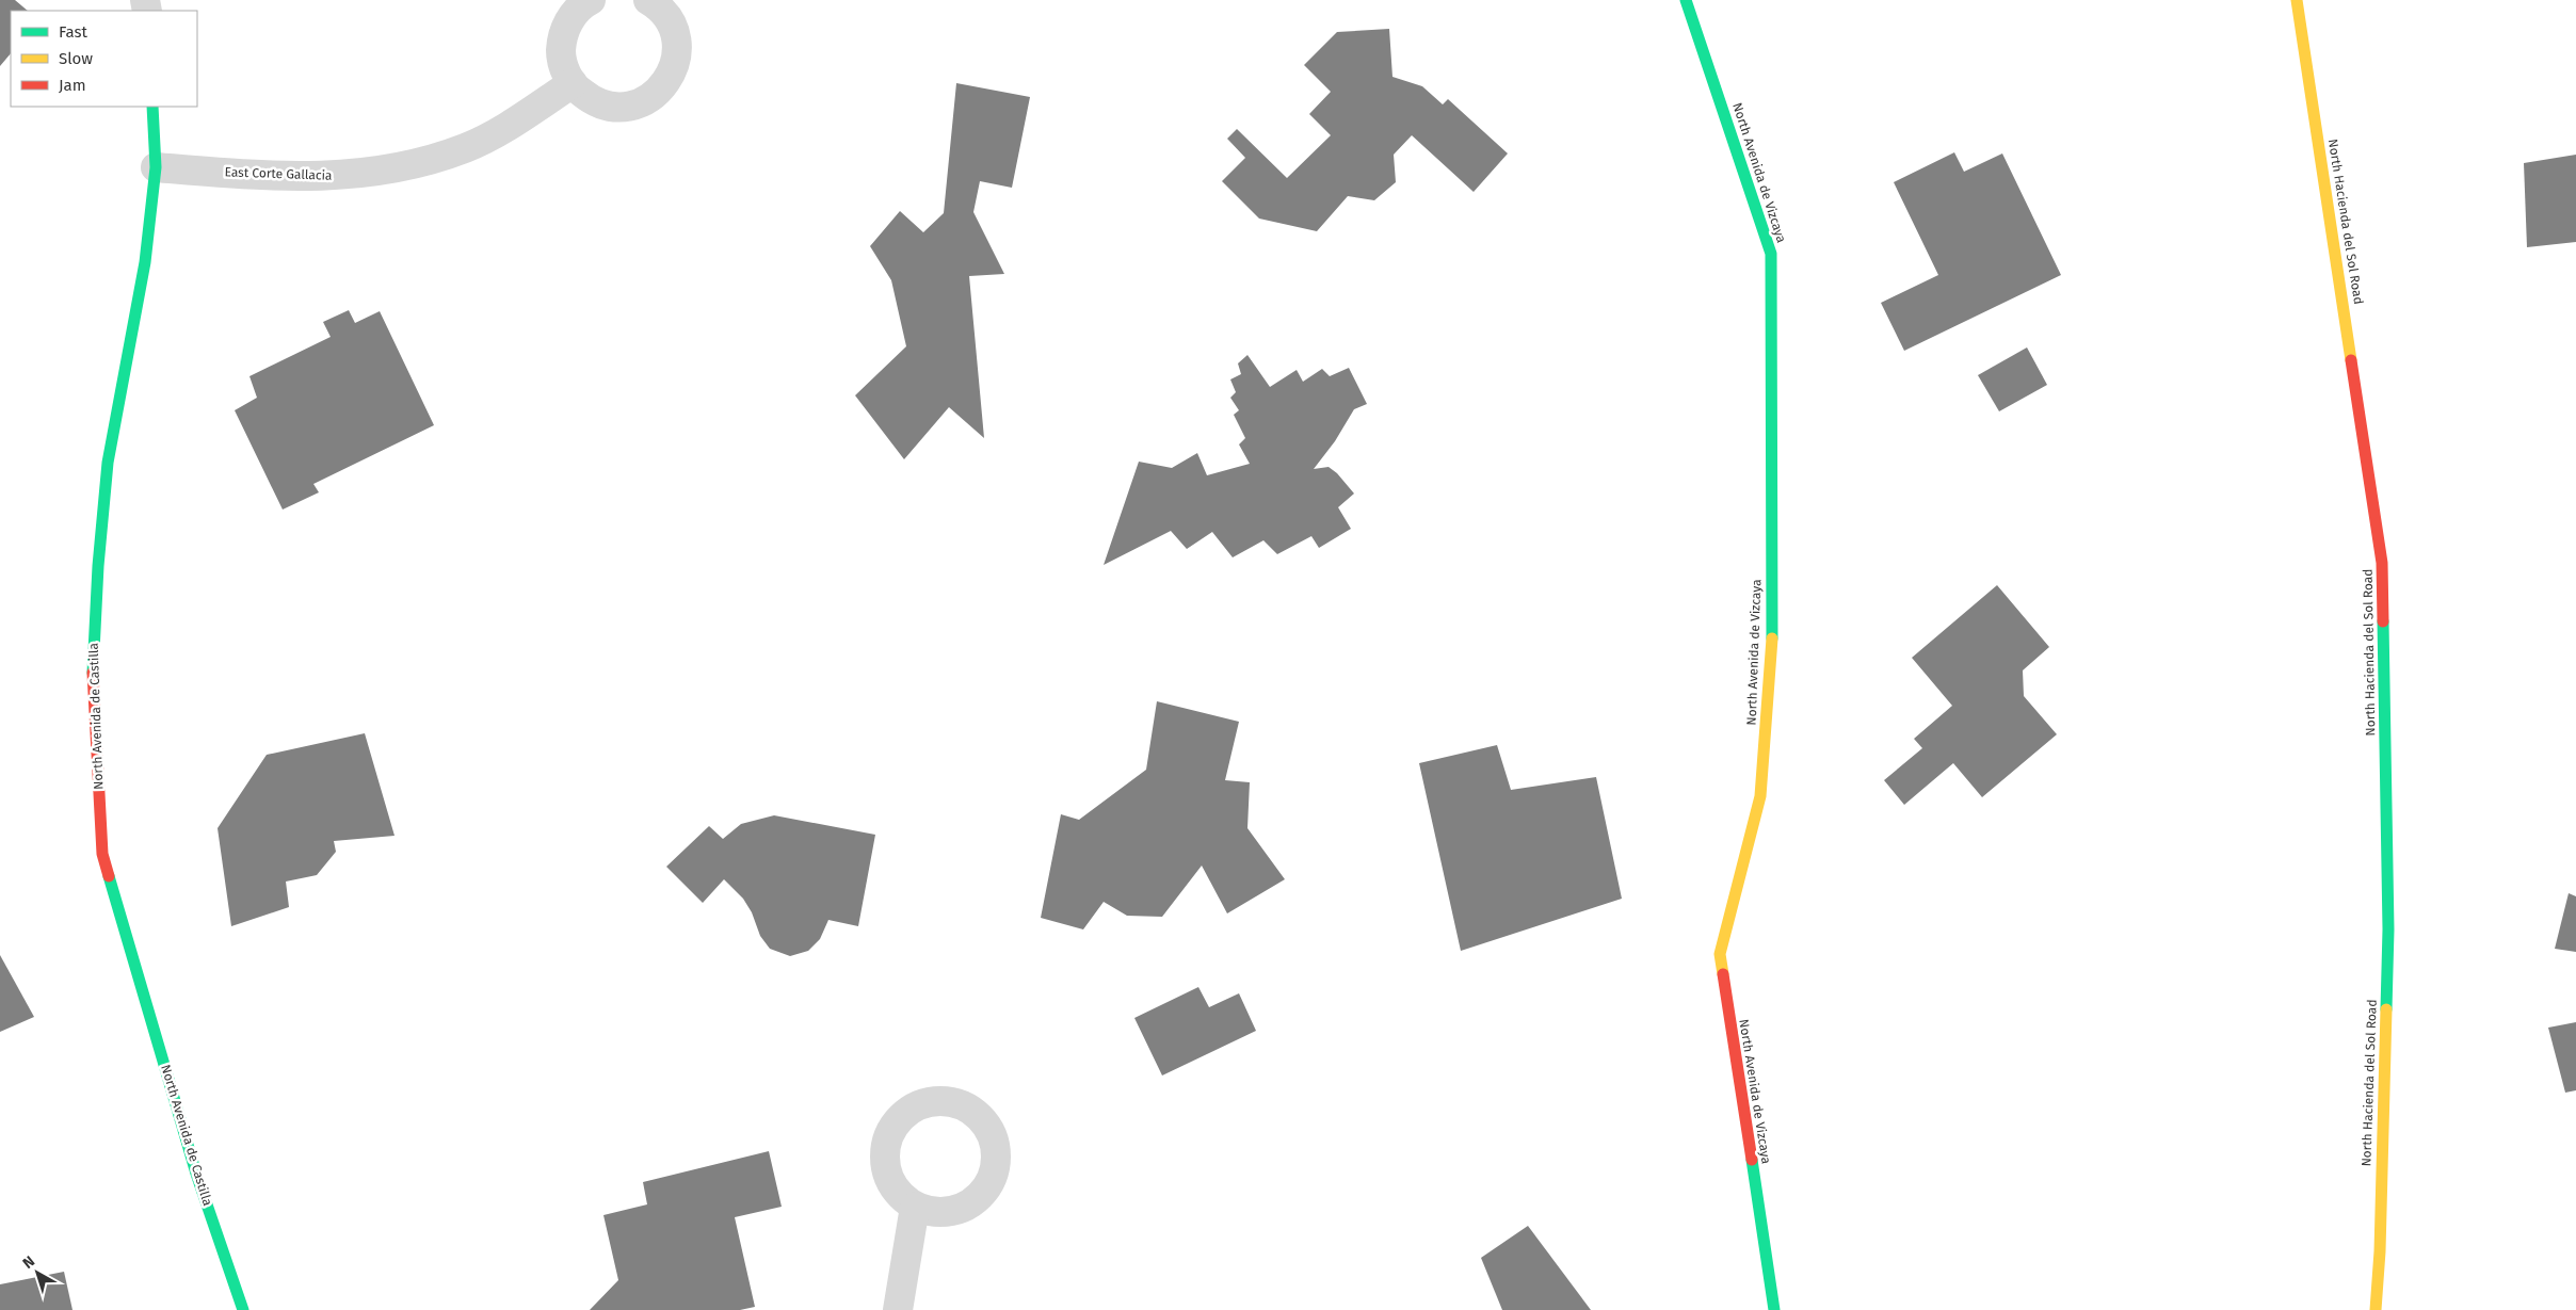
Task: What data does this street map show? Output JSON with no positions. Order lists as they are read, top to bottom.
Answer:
{
  "streets": {
    "street": [
      "North Avenida de Vizcaya",
      "East Corte Gallacia",
      "North Hacienda del Sol Road",
      "North Avenida de Castilla"
    ]
  },
  "crossings": [
    ["East Corte Gallacia", "North Avenida de Castilla"]
  ],
  "legend": ["Fast", "Slow", "Jam"],
  "north": "top left"
}
